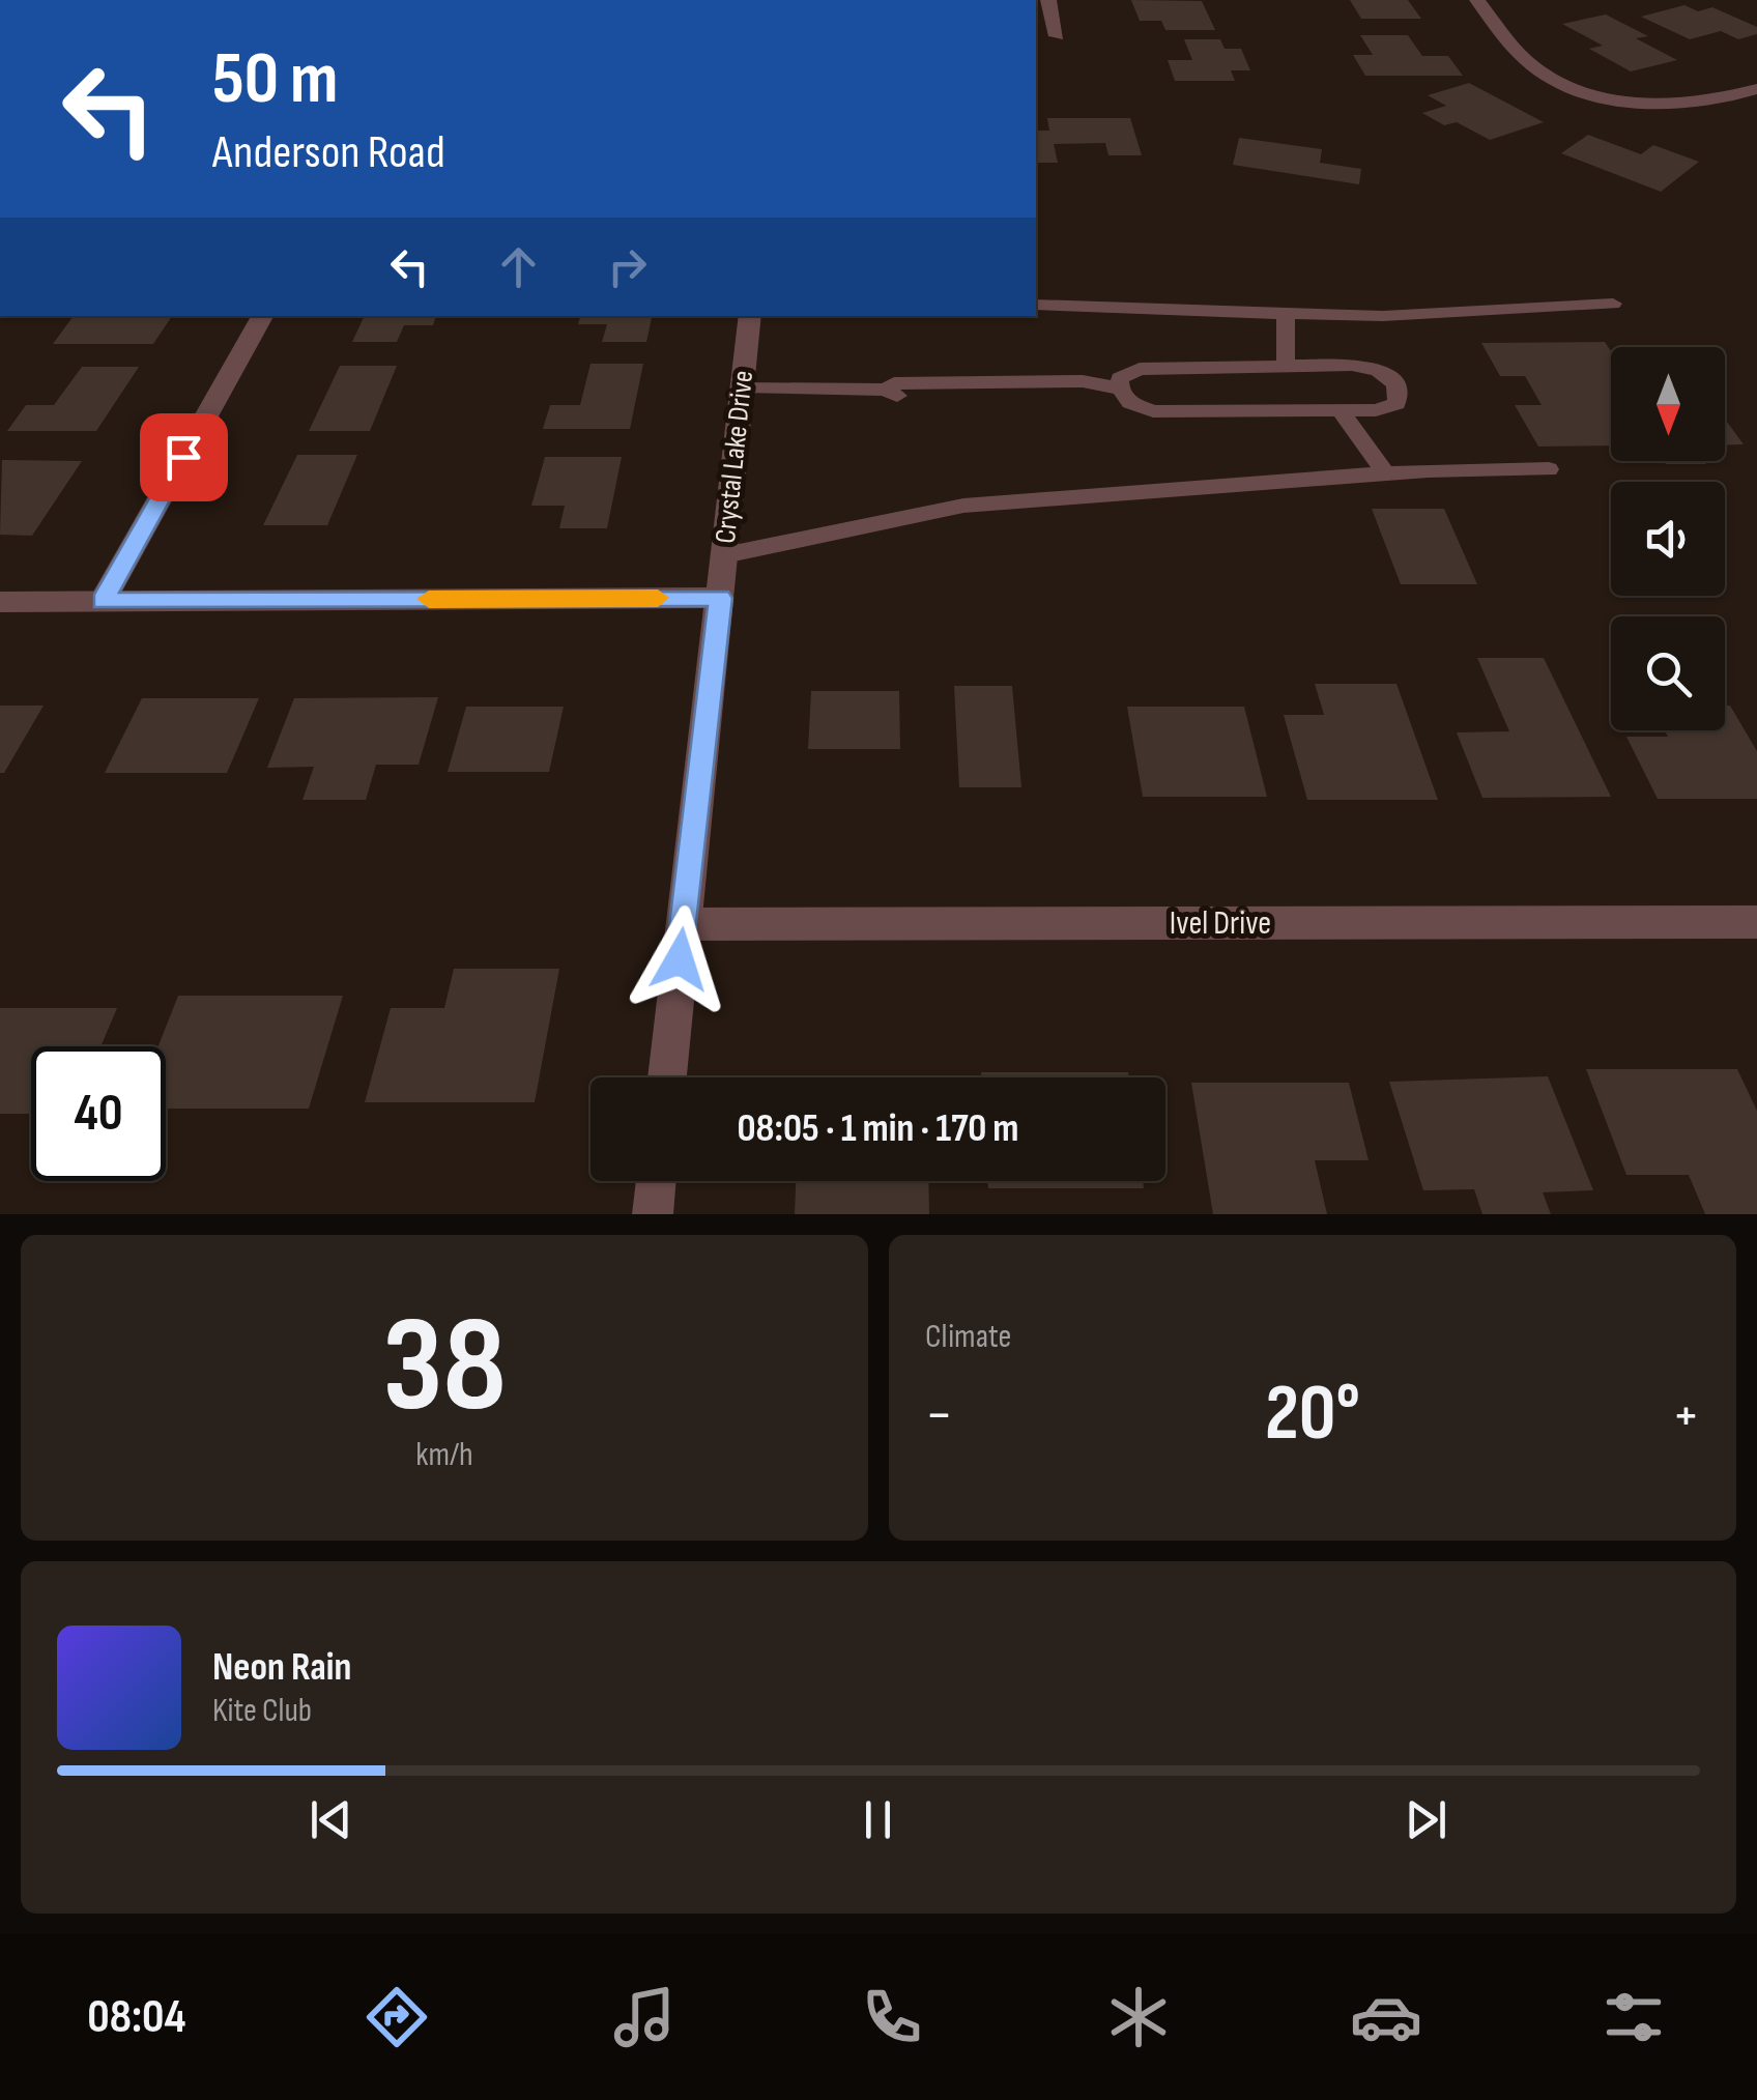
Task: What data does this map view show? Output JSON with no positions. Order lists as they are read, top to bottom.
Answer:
{
  "streets": {
    "street": ["Crystal Lake Drive", "Ivel Drive"]
  },
  "crossings": [
    ["Crystal Lake Drive", "Ivel Drive"]
  ],
  "north": "bottom",
  "page": {
    "turn": ["50 m", "Anderson Road"],
    "limit": "40",
    "trip": "08:05 · 1 min · 170 m",
    "tile": [
      ["38", "km/h"],
      "Climate"
    ],
    "heat": ["−", "20°", "+"],
    "song": ["Neon Rain", "Kite Club"],
    "tabs": "08:04"
  }
}
